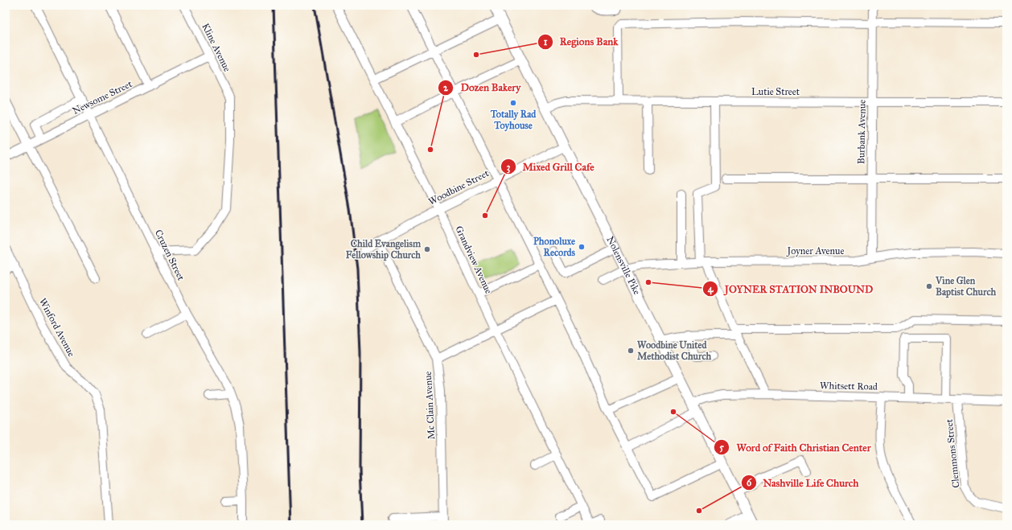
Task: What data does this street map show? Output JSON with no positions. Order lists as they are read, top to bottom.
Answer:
{
  "streets": {
    "main road": ["Nolensville Pike"],
    "street": [
      "Kline Avenue",
      "Lutie Street",
      "Newsome Street",
      "Burbank Avenue",
      "Woodbine Street",
      "Joyner Avenue",
      "Cruzen Street",
      "Grandview Avenue",
      "Winford Avenue",
      "Whitsett Road",
      "Mc Clain Avenue",
      "Clemmons Street"
    ]
  },
  "crossings": [
    ["Kline Avenue", "Newsome Street"],
    ["Kline Avenue", "Cruzen Street"],
    ["Lutie Street", "Burbank Avenue"],
    ["Lutie Street", "Nolensville Pike"],
    ["Newsome Street", "Cruzen Street"],
    ["Burbank Avenue", "Joyner Avenue"],
    ["Woodbine Street", "Grandview Avenue"],
    ["Woodbine Street", "Nolensville Pike"],
    ["Woodbine Street", "Mc Clain Avenue"],
    ["Joyner Avenue", "Nolensville Pike"],
    ["Nolensville Pike", "Whitsett Road"],
    ["Whitsett Road", "Clemmons Street"]
  ],
  "places": [
    "Regions Bank",
    "Totally Rad Toyhouse",
    "Dozen Bakery",
    "Mixed Grill Cafe",
    "Phonoluxe Records",
    "Child Evangelism Fellowship Church",
    "JOYNER STATION INBOUND",
    "Vine Glen Baptist Church",
    "Woodbine United Methodist Church",
    "Word of Faith Christian Center",
    "Nashville Life Church"
  ]
}
